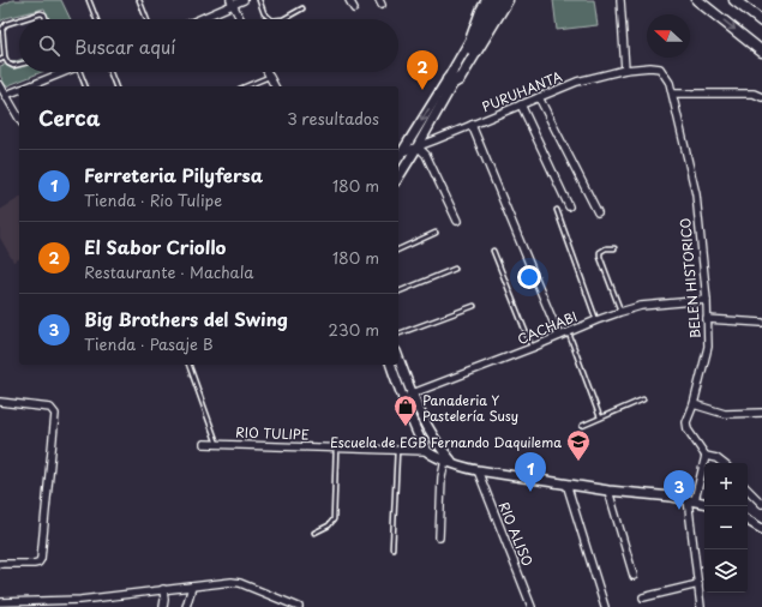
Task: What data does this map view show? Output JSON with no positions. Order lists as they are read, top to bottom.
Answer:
{
  "streets": {
    "main road": ["RIO TULIPE"],
    "street": [
      "PURUHANTA",
      "BELEN HISTORICO",
      "CACHABI",
      "RIO ALISO"
    ]
  },
  "crossings": [
    ["PURUHANTA", "BELEN HISTORICO"],
    ["BELEN HISTORICO", "CACHABI"],
    ["RIO TULIPE", "RIO ALISO"]
  ],
  "places": {
    "shop": ["Panaderia Y Pastelería Susy"],
    "school or university": ["Escuela de EGB Fernando Daquilema"]
  },
  "north": "left",
  "page": {
    "search": "Buscar aquí",
    "pins": ["2", "1", "3"],
    "heading": ["Cerca", "3 resultados"],
    "list": [
      {
        "mark": "1",
        "name": "Ferreteria Pilyfersa",
        "note": "Tienda · Rio Tulipe",
        "value": "180 m"
      },
      {
        "mark": "2",
        "name": "El Sabor Criollo",
        "note": "Restaurante · Machala",
        "value": "180 m"
      },
      {
        "mark": "3",
        "name": "Big Brothers del Swing",
        "note": "Tienda · Pasaje B",
        "value": "230 m"
      }
    ],
    "map_buttons": ["+", "−"]
  }
}
